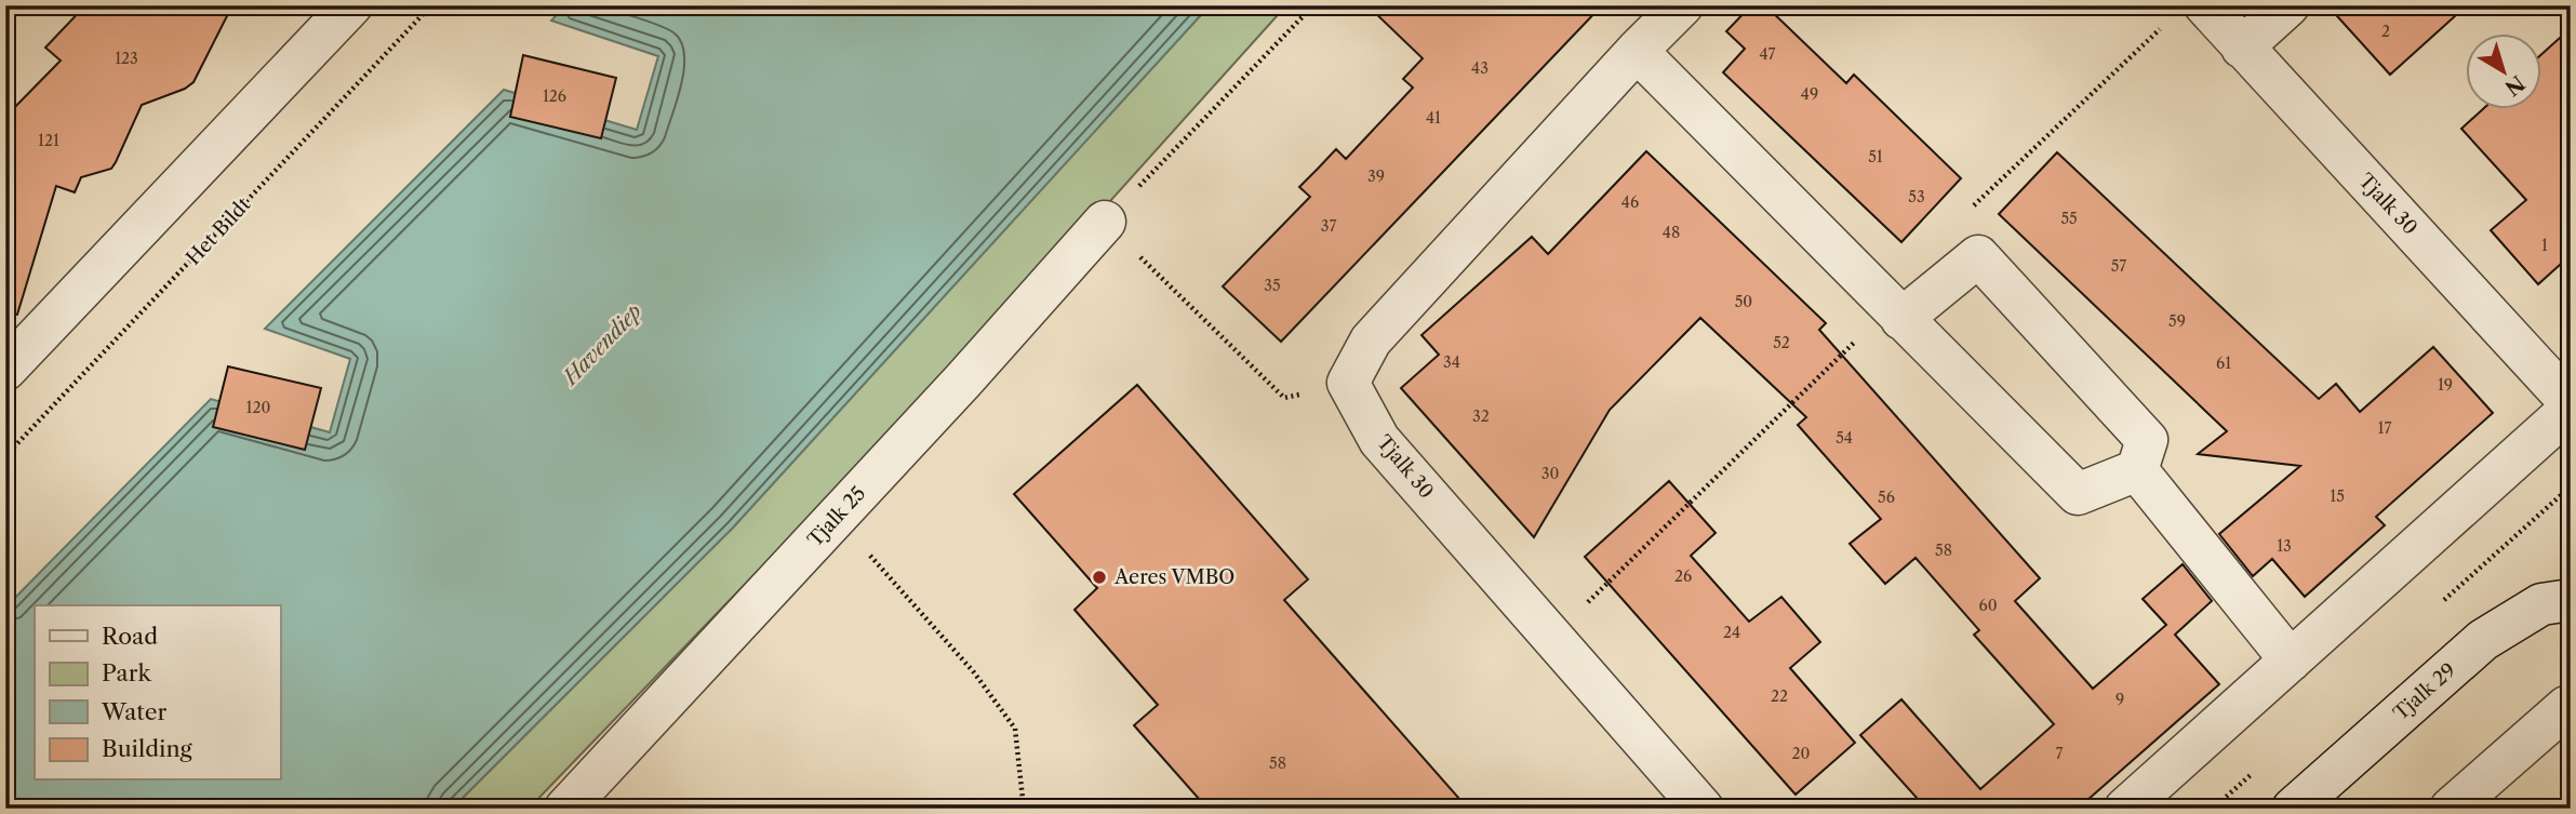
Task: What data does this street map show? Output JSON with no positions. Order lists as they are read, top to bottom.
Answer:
{
  "streets": {
    "street": ["Tjalk 30", "Tjalk 25", "Tjalk 29"],
    "path": ["Het Bildt"]
  },
  "water": ["Havendiep"],
  "places": ["Aeres VMBO"],
  "house_numbers": [
    "2",
    "47",
    "123",
    "43",
    "49",
    "126",
    "41",
    "121",
    "51",
    "39",
    "53",
    "46",
    "55",
    "37",
    "48",
    "1",
    "57",
    "35",
    "50",
    "59",
    "52",
    "34",
    "61",
    "19",
    "120",
    "32",
    "17",
    "54",
    "30",
    "15",
    "56",
    "13",
    "58",
    "26",
    "60",
    "24",
    "22",
    "9",
    "20",
    "7",
    "58"
  ],
  "legend": [
    "Road",
    "Park",
    "Water",
    "Building"
  ],
  "north": "bottom right"
}
